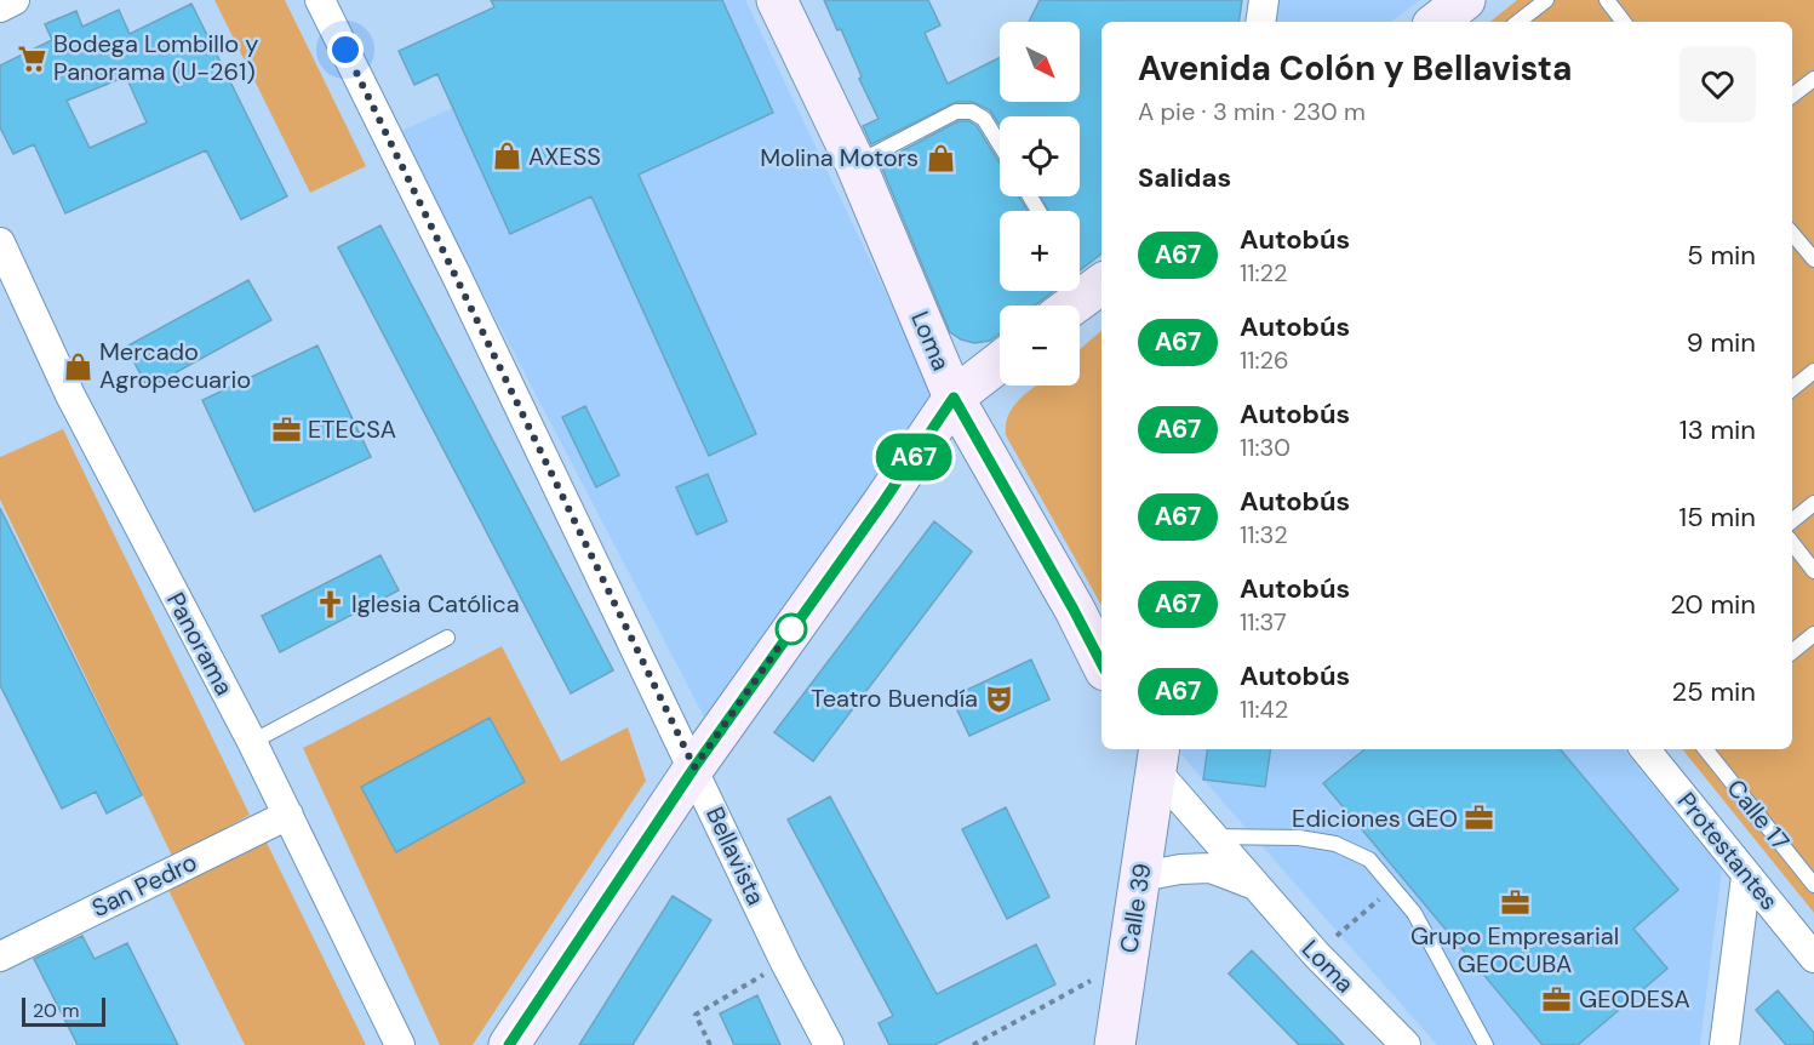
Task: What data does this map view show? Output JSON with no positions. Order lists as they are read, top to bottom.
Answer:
{
  "streets": {
    "street": [
      "Loma",
      "Panorama",
      "Protestantes",
      "Bellavista",
      "San Pedro",
      "Calle 39"
    ],
    "lane": ["Calle 17"]
  },
  "crossings": [
    ["Loma", "Calle 39"],
    ["Panorama", "San Pedro"]
  ],
  "places": {
    "supermarket": ["Bodega Lombillo y Panorama (U-261)"],
    "shop": ["AXESS", "Molina Motors", "Mercado Agropecuario"],
    "office": [
      "ETECSA",
      "Ediciones GEO",
      "Grupo Empresarial GEOCUBA",
      "GEODESA"
    ],
    "church": ["Iglesia Católica"],
    "theatre": ["Teatro Buendía"]
  },
  "lines": ["bus line A67"],
  "scale_bar": "20 m",
  "north": "bottom right",
  "page": {
    "on_map": "A67",
    "map_buttons": ["+", "−"],
    "heading": [
      ["Avenida Colón y Bellavista", "A pie · 3 min · 230 m"],
      "Salidas"
    ],
    "list": [
      {
        "mark": "A67",
        "name": "Autobús",
        "note": "11:22",
        "value": "5 min"
      },
      {
        "mark": "A67",
        "name": "Autobús",
        "note": "11:26",
        "value": "9 min"
      },
      {
        "mark": "A67",
        "name": "Autobús",
        "note": "11:30",
        "value": "13 min"
      },
      {
        "mark": "A67",
        "name": "Autobús",
        "note": "11:32",
        "value": "15 min"
      },
      {
        "mark": "A67",
        "name": "Autobús",
        "note": "11:37",
        "value": "20 min"
      },
      {
        "mark": "A67",
        "name": "Autobús",
        "note": "11:42",
        "value": "25 min"
      }
    ],
    "scale": "20 m"
  }
}
